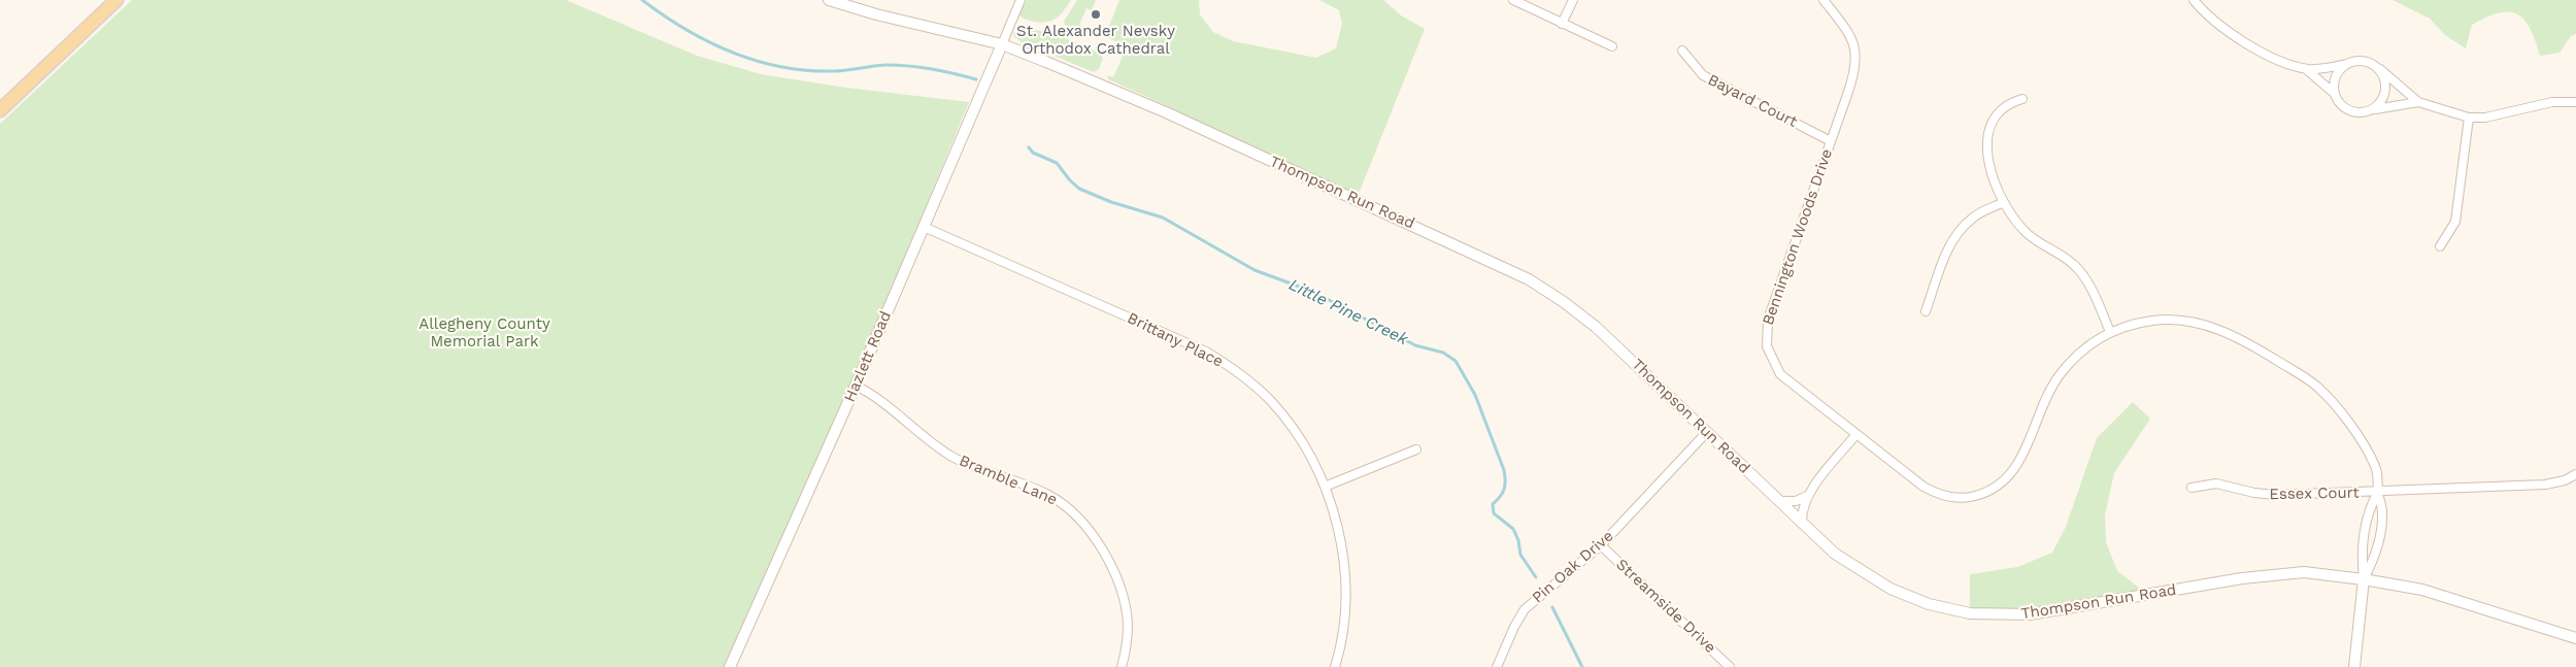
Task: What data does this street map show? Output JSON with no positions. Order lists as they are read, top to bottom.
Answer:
{
  "streets": {
    "street": [
      "Bayard Court",
      "Thompson Run Road",
      "Bennington Woods Drive",
      "Brittany Place",
      "Hazlett Road",
      "Bramble Lane",
      "Essex Court",
      "Pin Oak Drive",
      "Streamside Drive"
    ]
  },
  "crossings": [
    ["Bayard Court", "Bennington Woods Drive"],
    ["Thompson Run Road", "Bennington Woods Drive"],
    ["Thompson Run Road", "Hazlett Road"],
    ["Thompson Run Road", "Pin Oak Drive"],
    ["Bennington Woods Drive", "Essex Court"],
    ["Brittany Place", "Hazlett Road"],
    ["Hazlett Road", "Bramble Lane"],
    ["Pin Oak Drive", "Streamside Drive"]
  ],
  "water": ["Little Pine Creek"],
  "parks": ["Allegheny County Memorial Park"],
  "places": ["St. Alexander Nevsky Orthodox Cathedral"]
}
